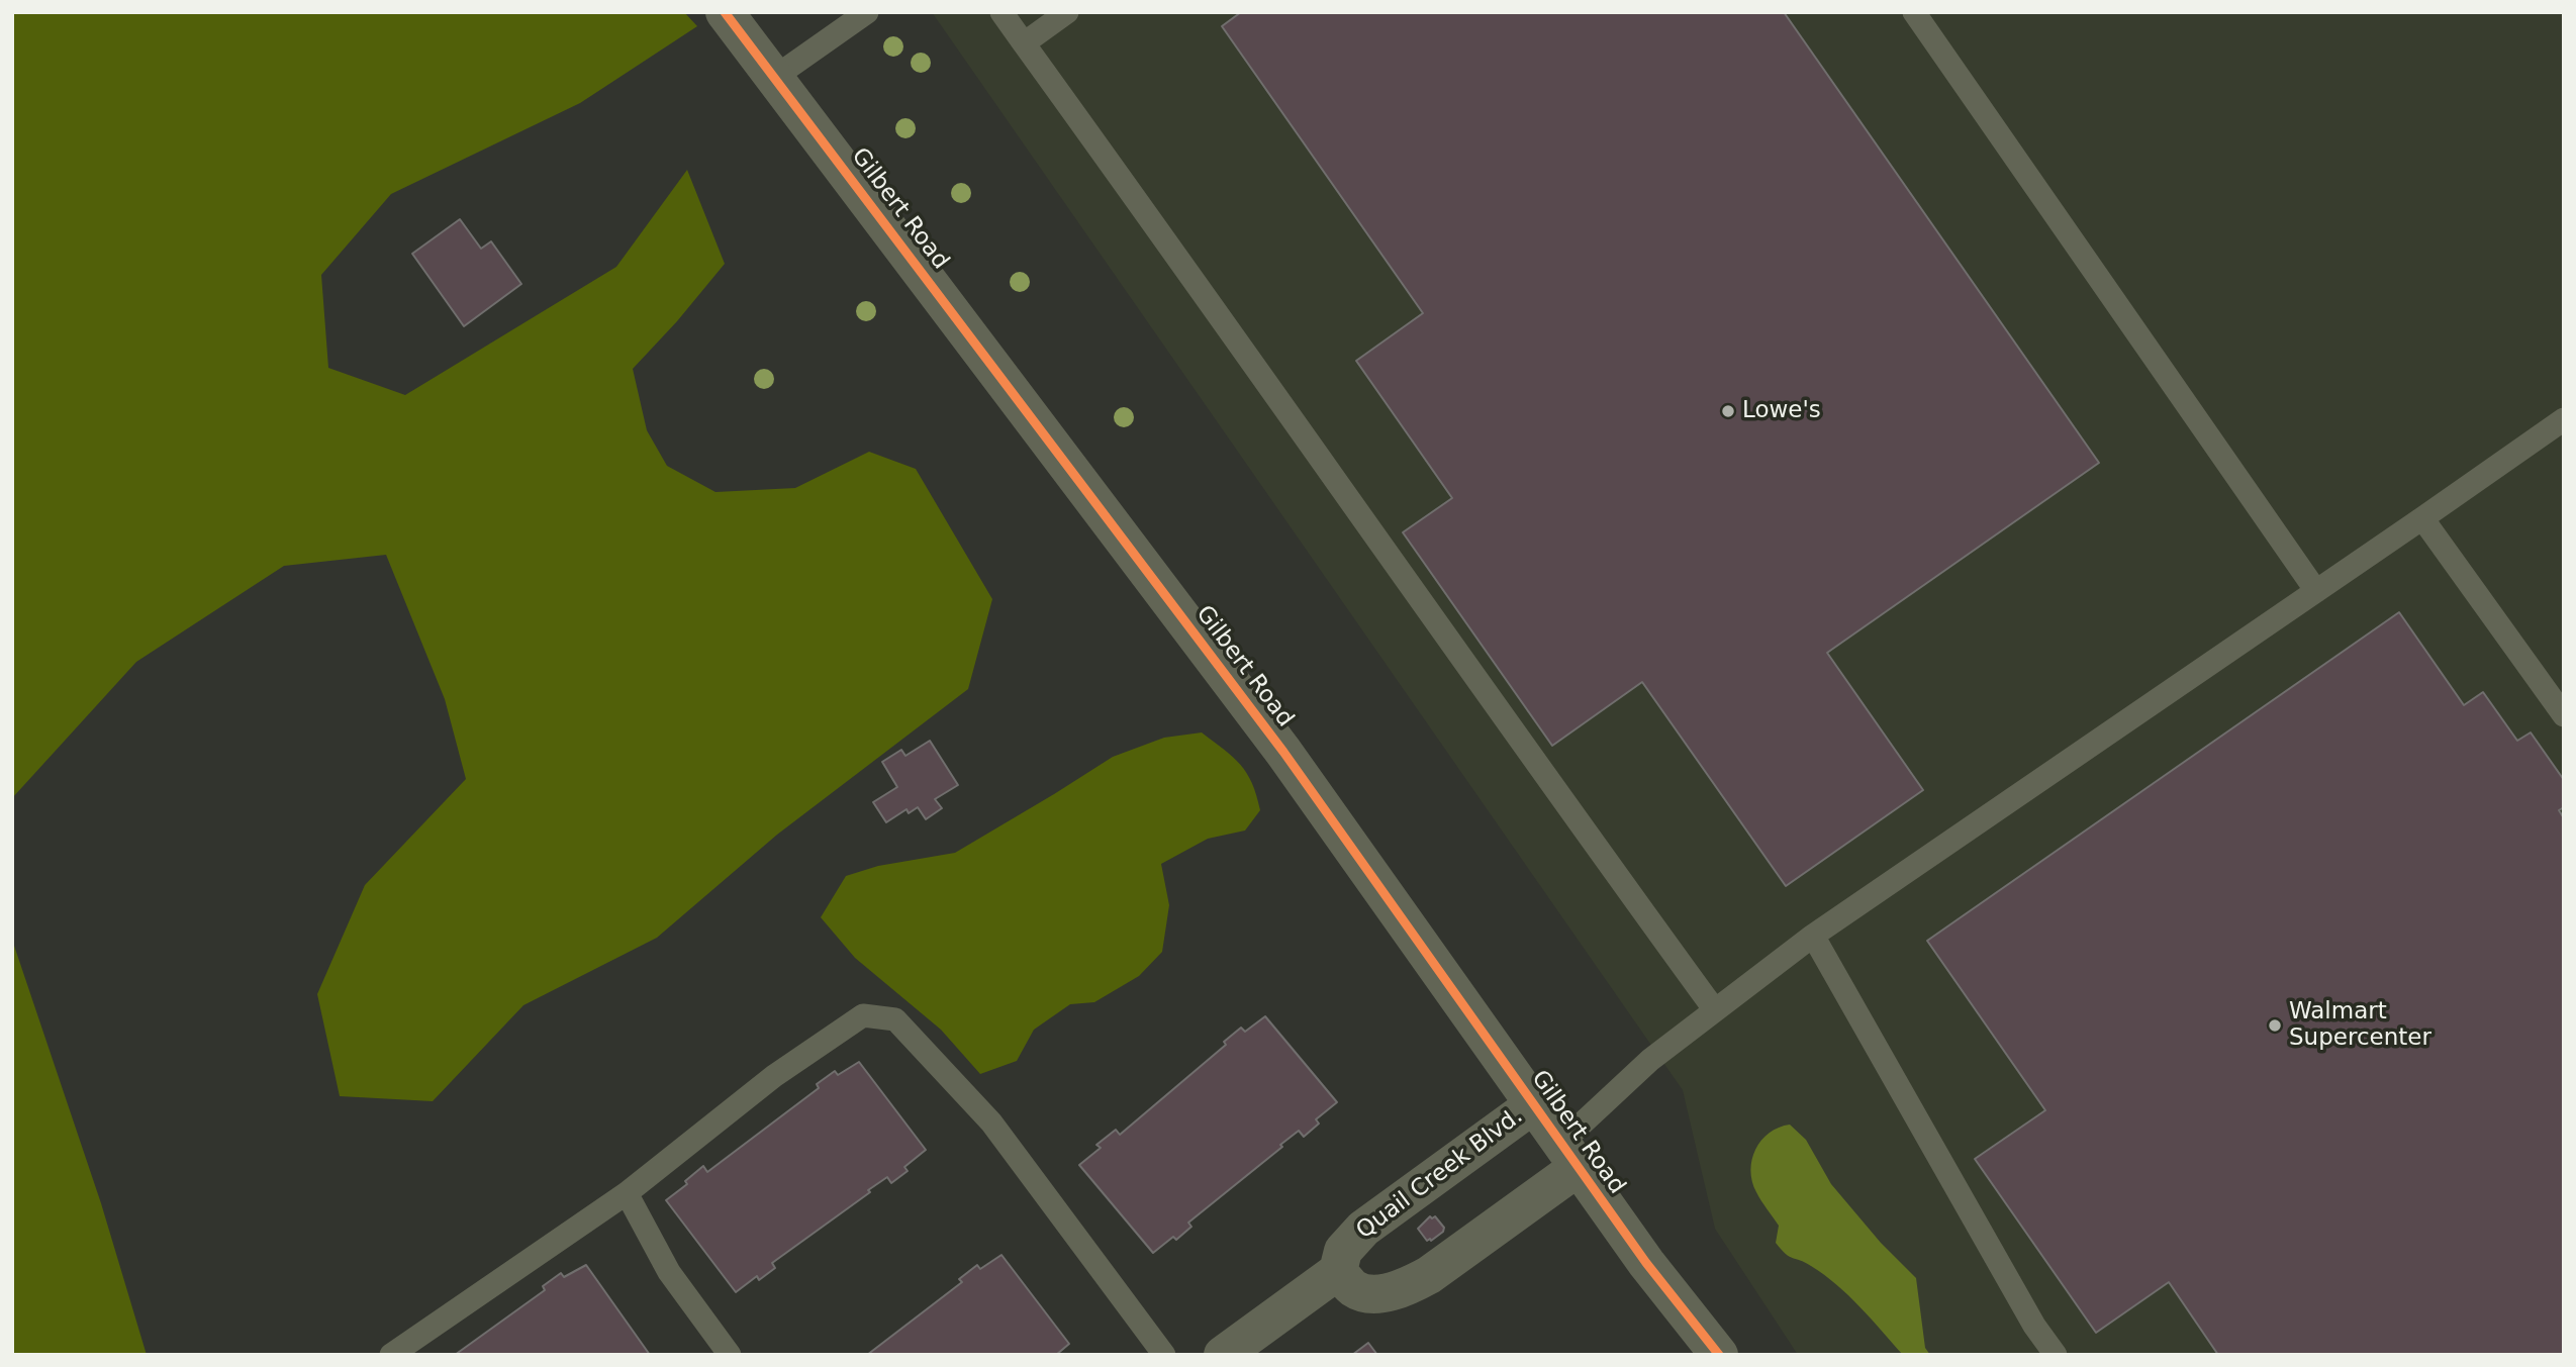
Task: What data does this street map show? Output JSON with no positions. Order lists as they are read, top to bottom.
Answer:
{
  "streets": {
    "street": ["Gilbert Road", "Quail Creek Blvd."]
  },
  "crossings": [
    ["Gilbert Road", "Quail Creek Blvd."]
  ],
  "places": ["Lowe's", "Walmart Supercenter"]
}
